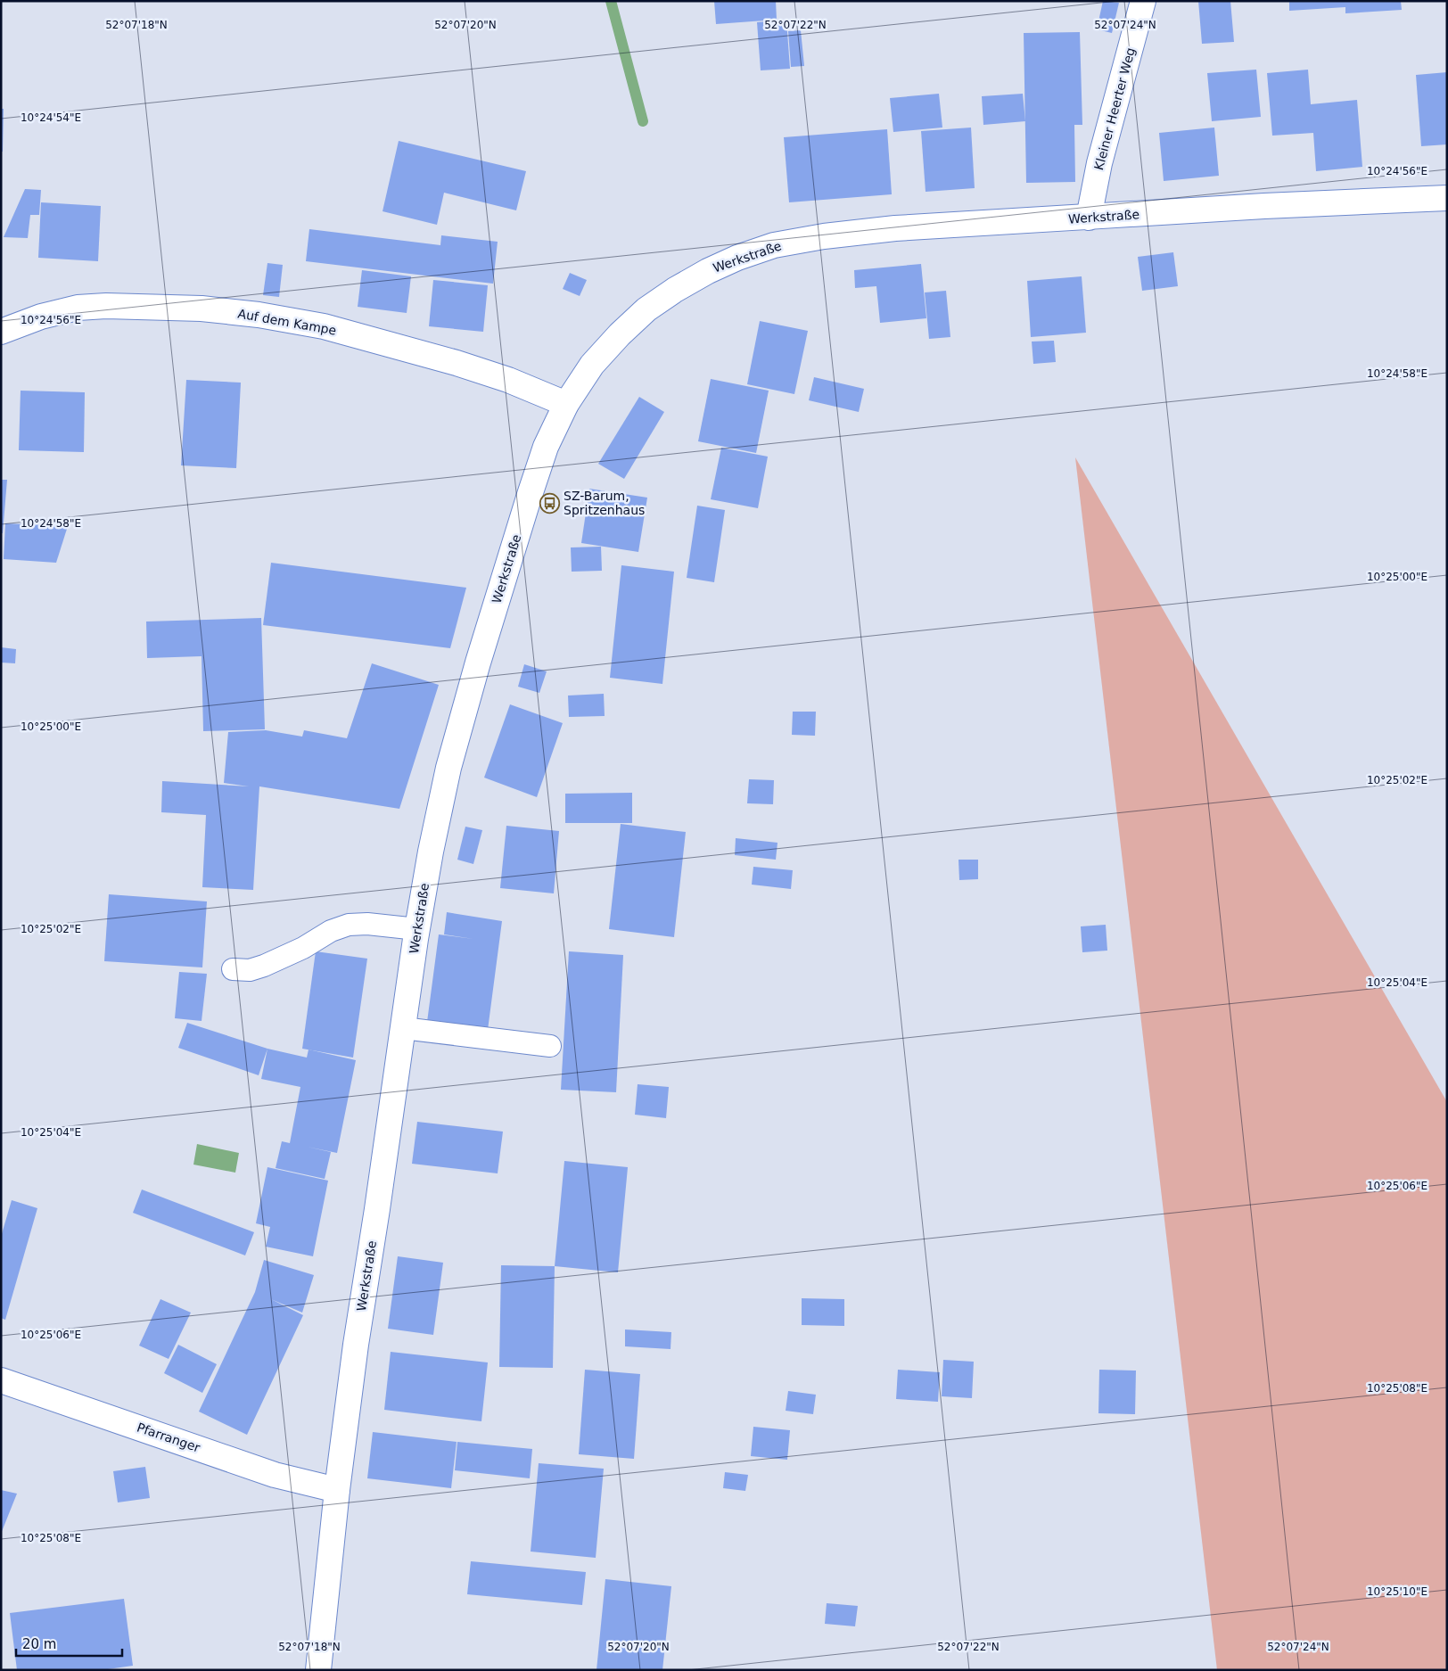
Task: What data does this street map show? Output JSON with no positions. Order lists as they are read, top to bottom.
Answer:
{
  "streets": {
    "main road": [
      "Kleiner Heerter Weg",
      "Werkstraße",
      "Auf dem Kampe",
      "Pfarranger"
    ]
  },
  "crossings": [
    ["Kleiner Heerter Weg", "Werkstraße"],
    ["Werkstraße", "Auf dem Kampe"],
    ["Werkstraße", "Pfarranger"]
  ],
  "places": {
    "bus stop": ["SZ-Barum, Spritzenhaus"]
  },
  "scale_bar": "20 m",
  "coordinates": [
    "52°07'18\"N",
    "52°07'20\"N",
    "52°07'22\"N",
    "52°07'24\"N",
    "10°24'54\"E",
    "10°24'56\"E",
    "10°24'58\"E",
    "10°25'00\"E",
    "10°25'02\"E",
    "10°25'04\"E",
    "10°25'06\"E",
    "10°25'08\"E",
    "10°25'10\"E"
  ]
}
